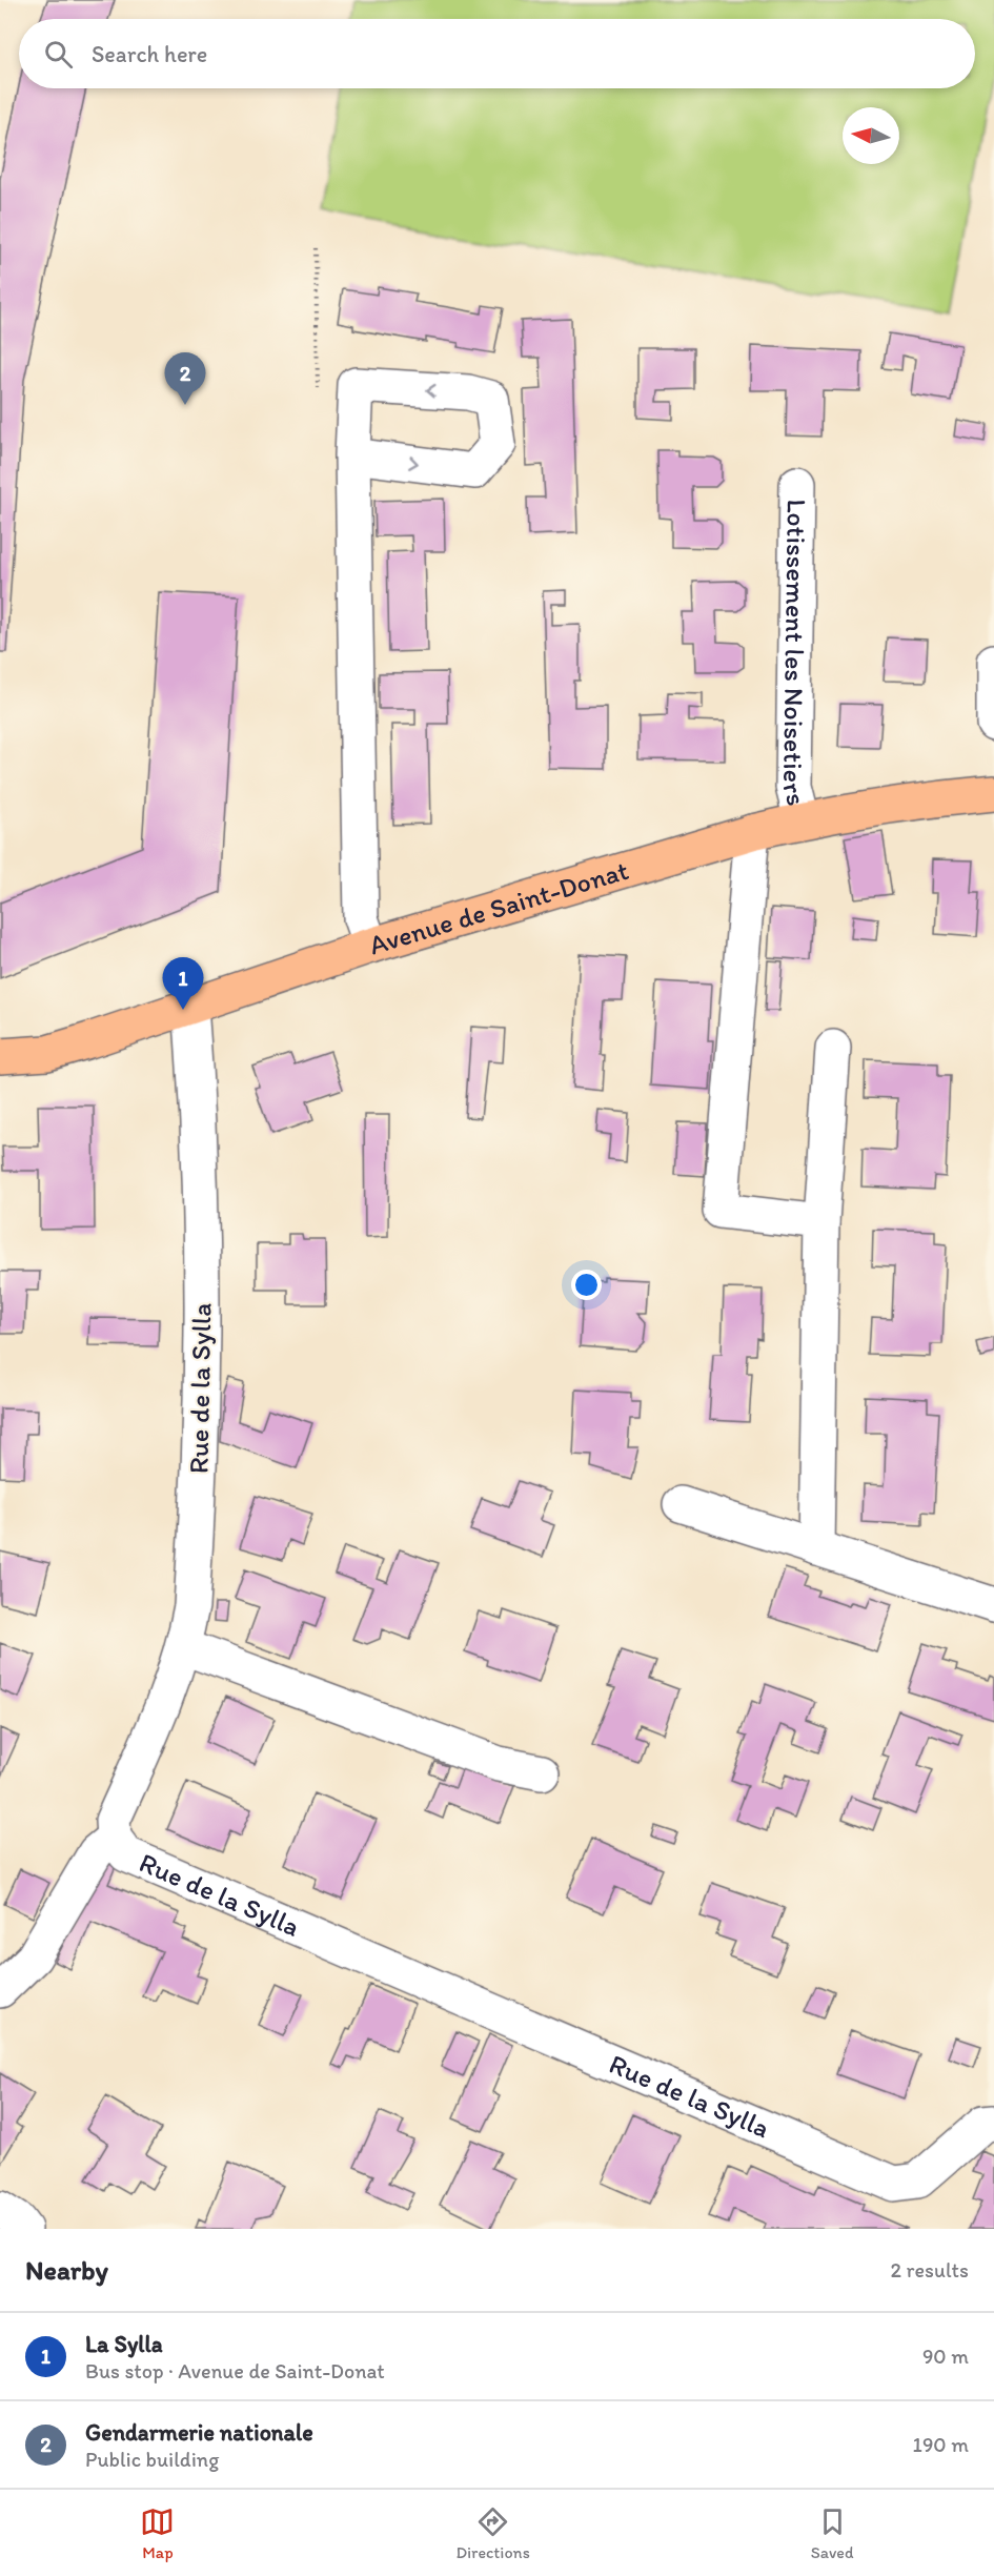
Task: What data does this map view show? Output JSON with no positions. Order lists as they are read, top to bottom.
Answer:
{
  "streets": {
    "main road": ["Avenue de Saint-Donat"],
    "street": ["Lotissement les Noisetiers", "Rue de la Sylla"]
  },
  "crossings": [
    ["Lotissement les Noisetiers", "Avenue de Saint-Donat"],
    ["Avenue de Saint-Donat", "Rue de la Sylla"]
  ],
  "north": "left",
  "page": {
    "search": "Search here",
    "pins": ["2", "1"],
    "heading": ["Nearby", "2 results"],
    "list": [
      {
        "mark": "1",
        "name": "La Sylla",
        "note": "Bus stop · Avenue de Saint-Donat",
        "value": "90 m"
      },
      {
        "mark": "2",
        "name": "Gendarmerie nationale",
        "note": "Public building",
        "value": "190 m"
      }
    ],
    "nav": ["Map", "Directions", "Saved"]
  }
}
